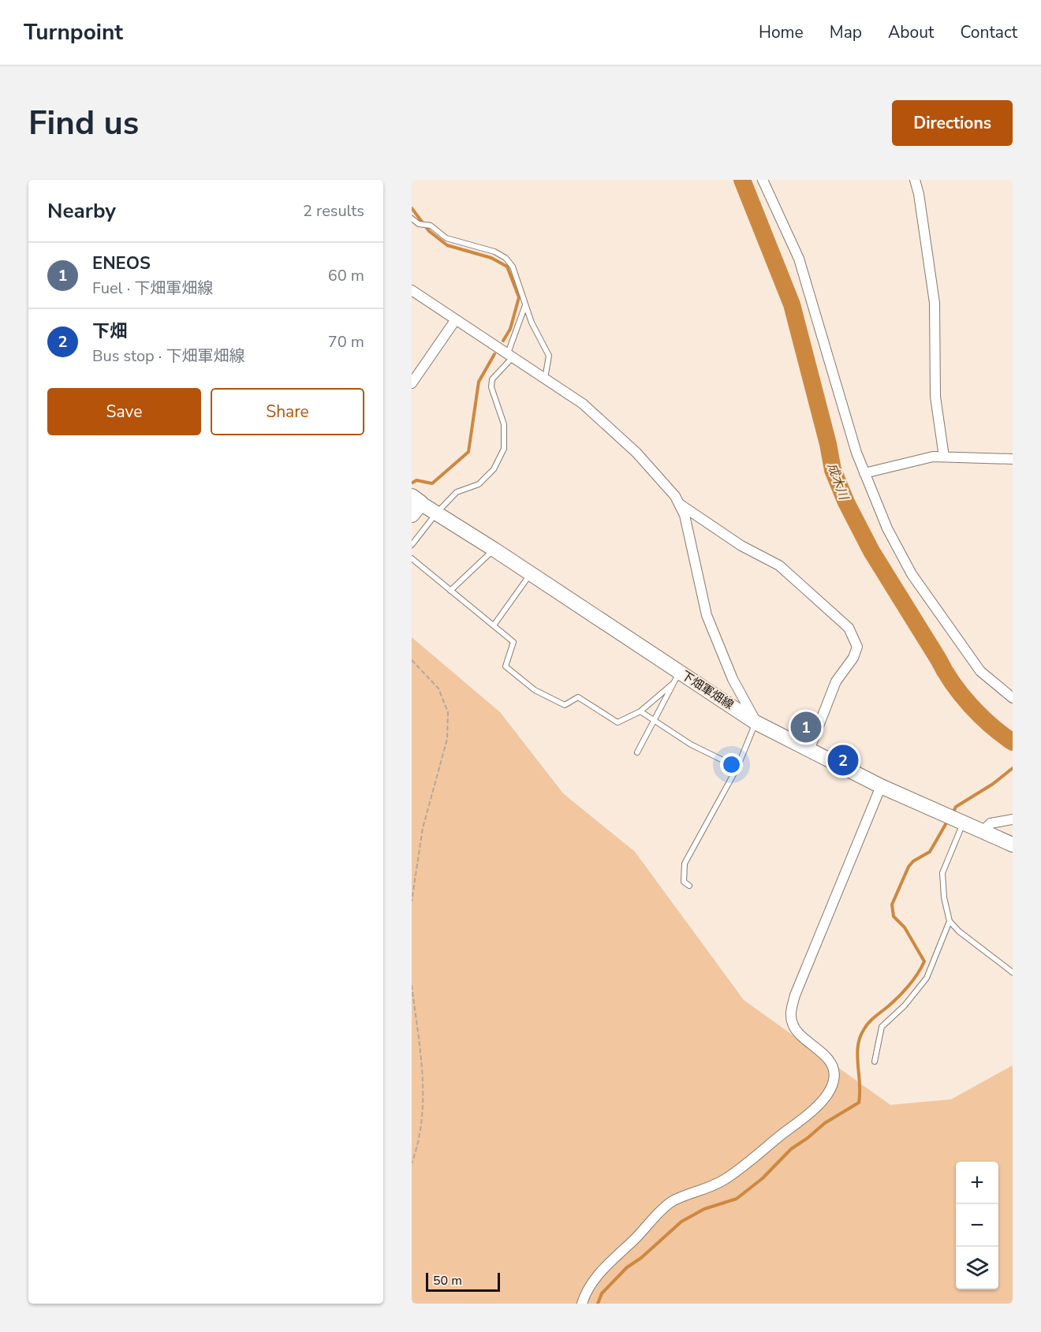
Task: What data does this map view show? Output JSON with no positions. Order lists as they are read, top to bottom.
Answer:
{
  "streets": {
    "main road": ["下畑軍畑線"]
  },
  "water": ["成木川"],
  "scale_bar": "50 m",
  "page": {
    "header": "Turnpoint",
    "nav": [
      "Home",
      "Map",
      "About",
      "Contact"
    ],
    "buttons": [
      "Directions",
      ["Save", "Share"]
    ],
    "title": "Find us",
    "heading": ["Nearby", "2 results"],
    "list": [
      {
        "mark": "1",
        "name": "ENEOS",
        "note": "Fuel · 下畑軍畑線",
        "value": "60 m"
      },
      {
        "mark": "2",
        "name": "下畑",
        "note": "Bus stop · 下畑軍畑線",
        "value": "70 m"
      }
    ],
    "pins": ["1", "2"],
    "map_buttons": ["+", "−"],
    "scale": "50 m"
  }
}
